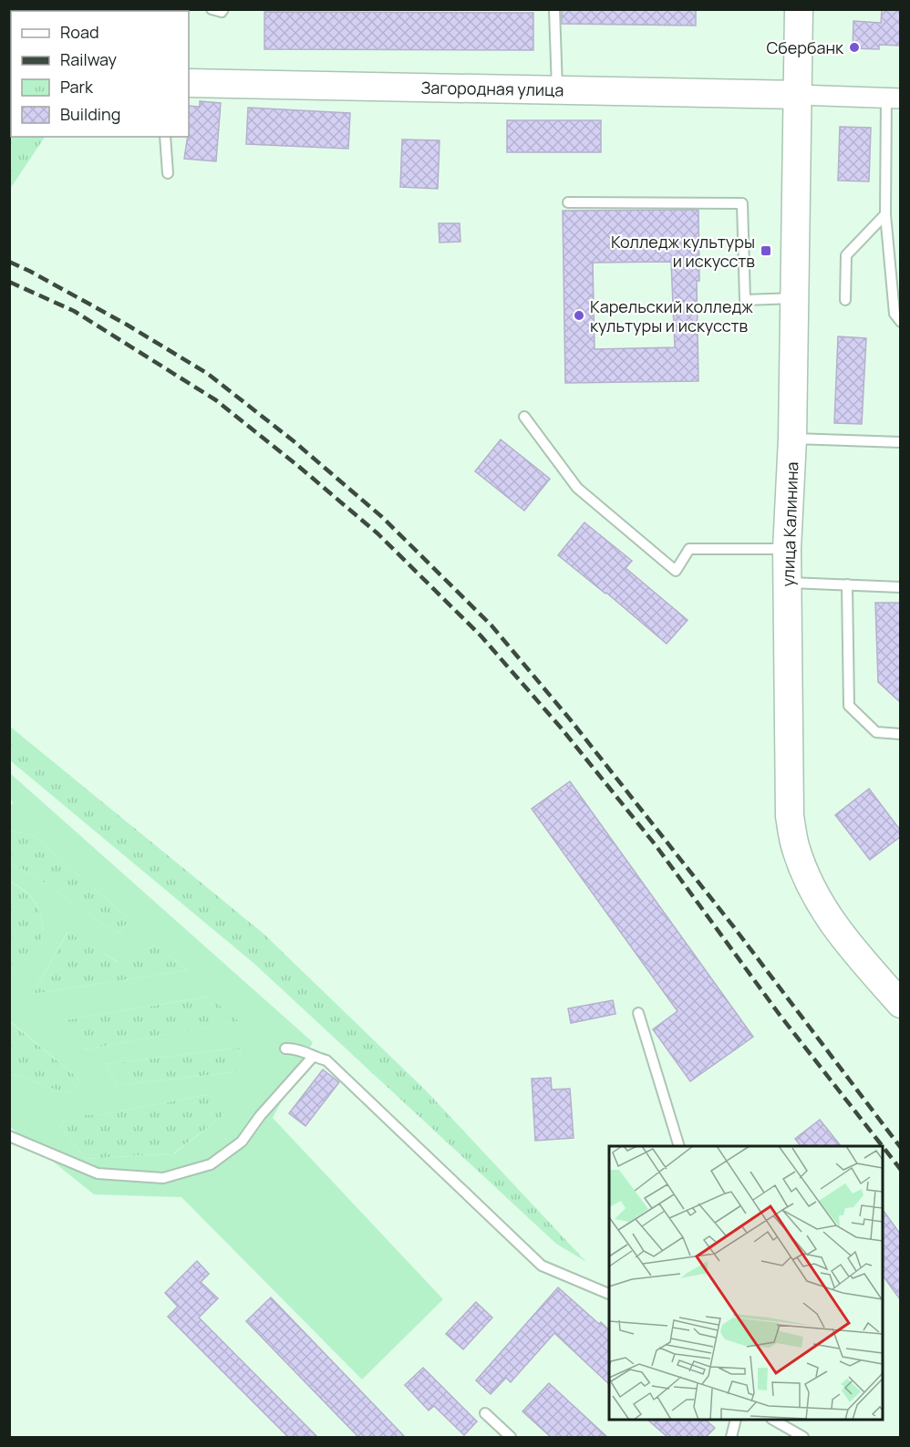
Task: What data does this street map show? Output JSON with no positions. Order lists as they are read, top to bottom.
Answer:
{
  "streets": {
    "main road": ["Загородная улица", "улица Калинина"]
  },
  "crossings": [
    ["Загородная улица", "улица Калинина"]
  ],
  "places": {
    "other": ["Сбербанк", "Карельский колледж культуры и искусств"],
    "transit": ["Колледж культуры и искусств"]
  },
  "legend": [
    "Road",
    "Railway",
    "Park",
    "Building"
  ]
}
